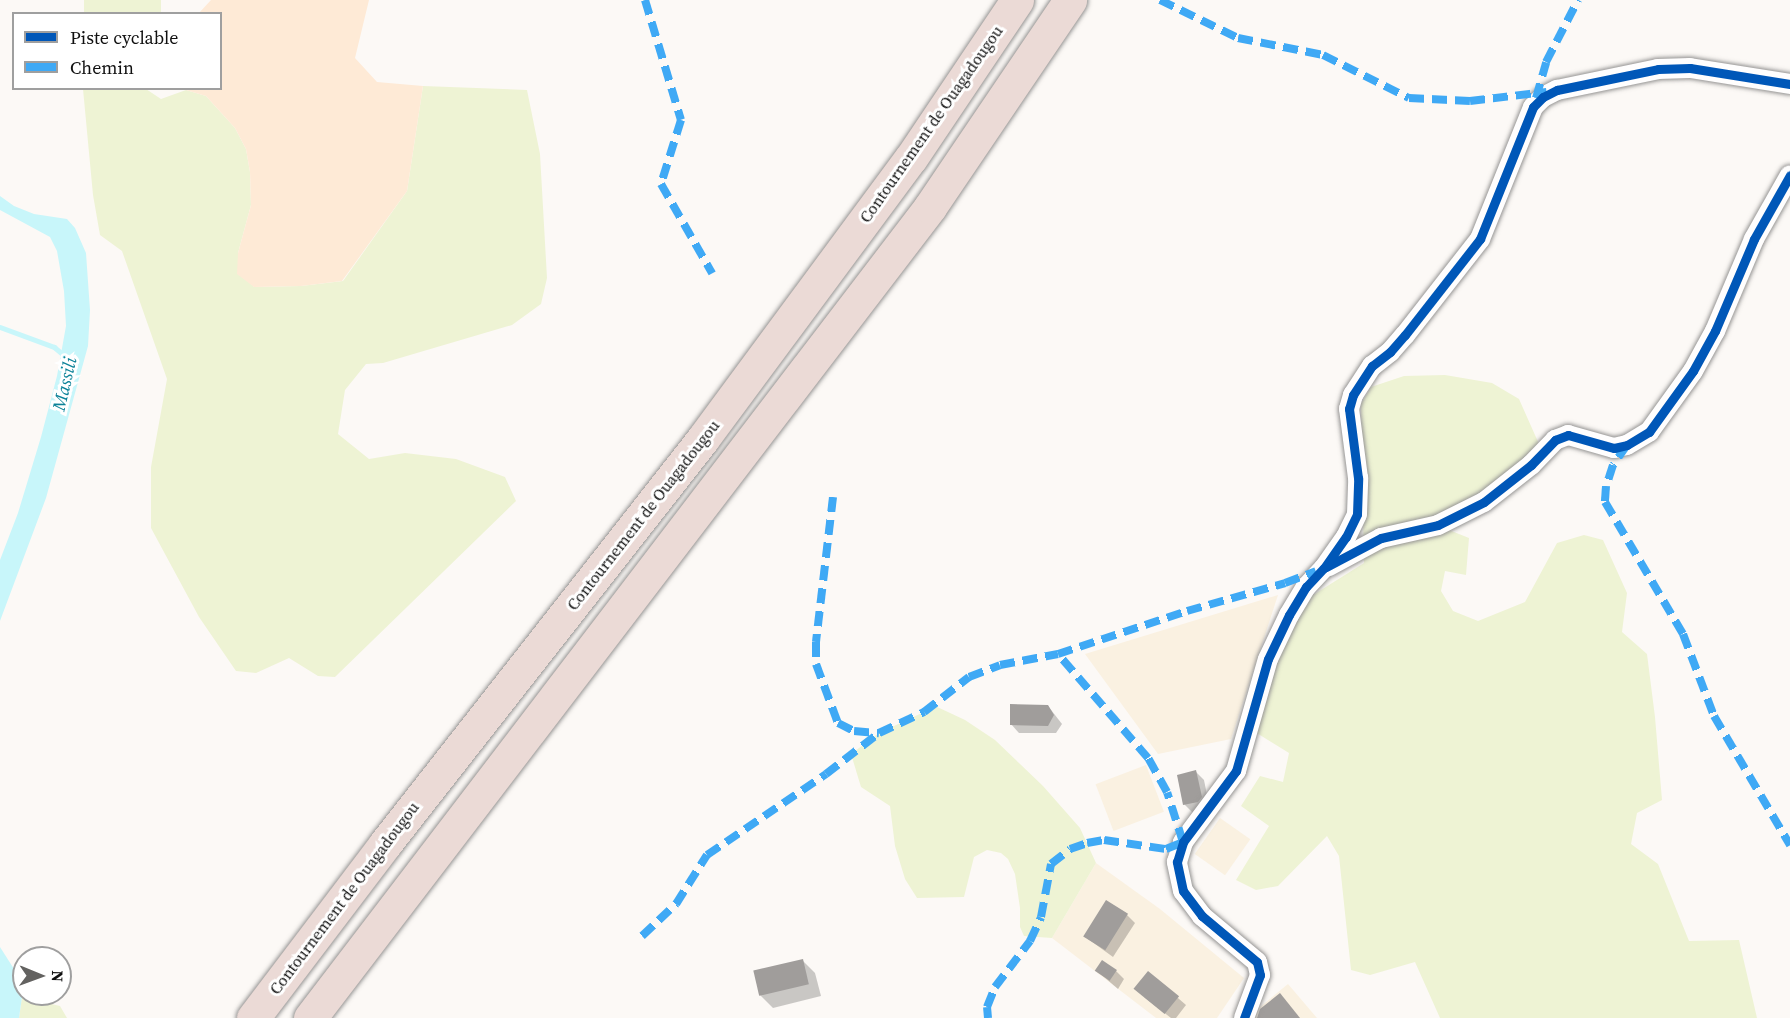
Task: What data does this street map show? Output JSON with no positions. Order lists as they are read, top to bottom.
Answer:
{
  "streets": {
    "highway": ["Contournement de Ouagadougou"]
  },
  "water": ["Massili"],
  "legend": ["Piste cyclable", "Chemin"],
  "north": "right"
}
